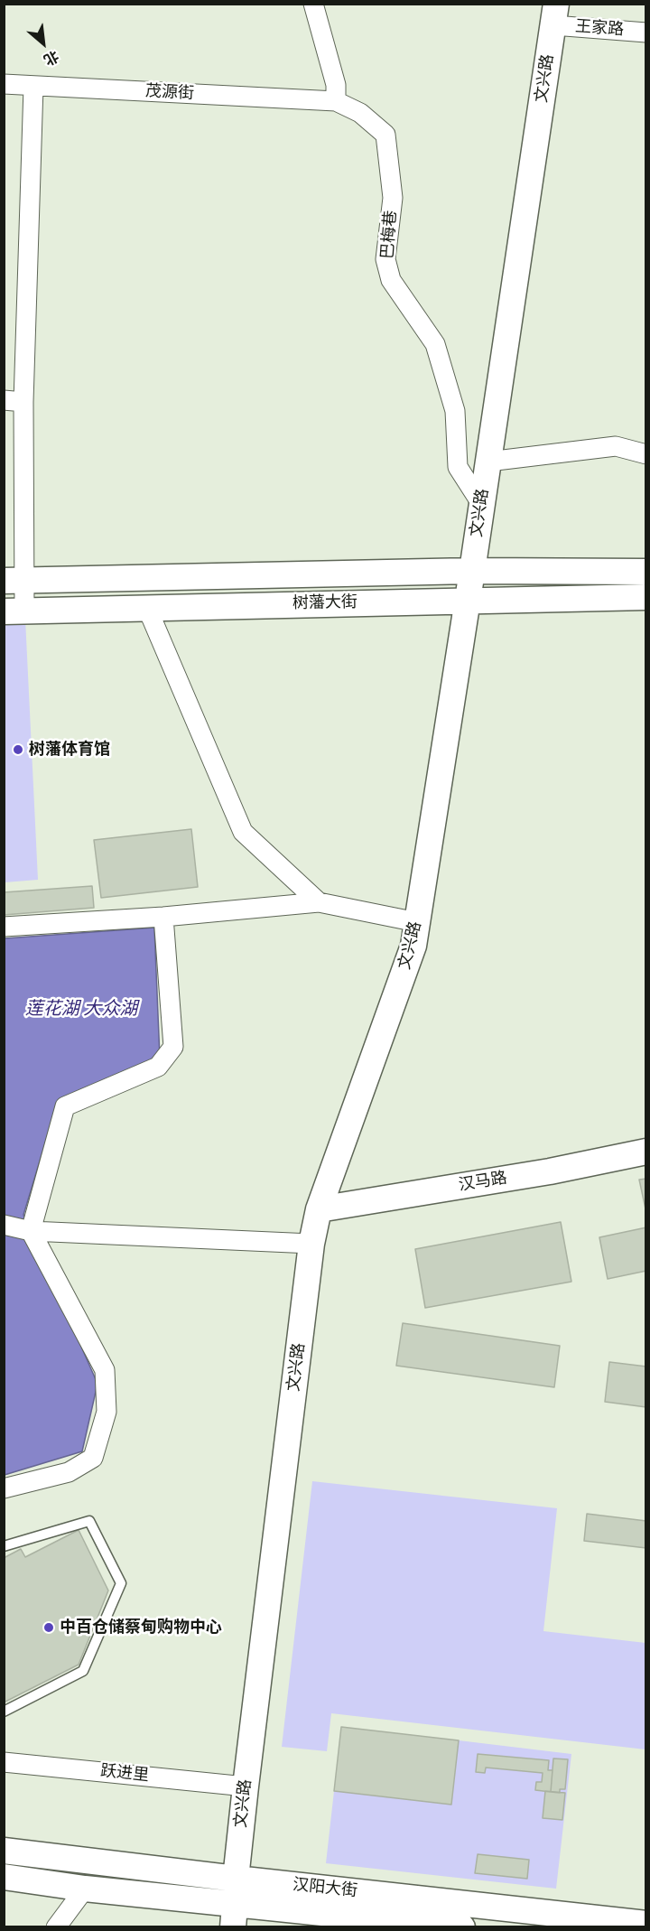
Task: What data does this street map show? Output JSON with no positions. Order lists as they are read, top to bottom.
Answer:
{
  "streets": {
    "street": [
      "王家路",
      "文兴路",
      "茂源街",
      "巴梅巷",
      "树藩大街",
      "汉马路",
      "跃进里",
      "汉阳大街"
    ]
  },
  "crossings": [
    ["王家路", "文兴路"],
    ["文兴路", "巴梅巷"],
    ["文兴路", "树藩大街"],
    ["文兴路", "汉马路"],
    ["文兴路", "跃进里"],
    ["文兴路", "汉阳大街"],
    ["茂源街", "巴梅巷"]
  ],
  "water": ["莲花湖 大众湖"],
  "places": ["树藩体育馆", "中百仓储蔡甸购物中心"],
  "north": "bottom right"
}
